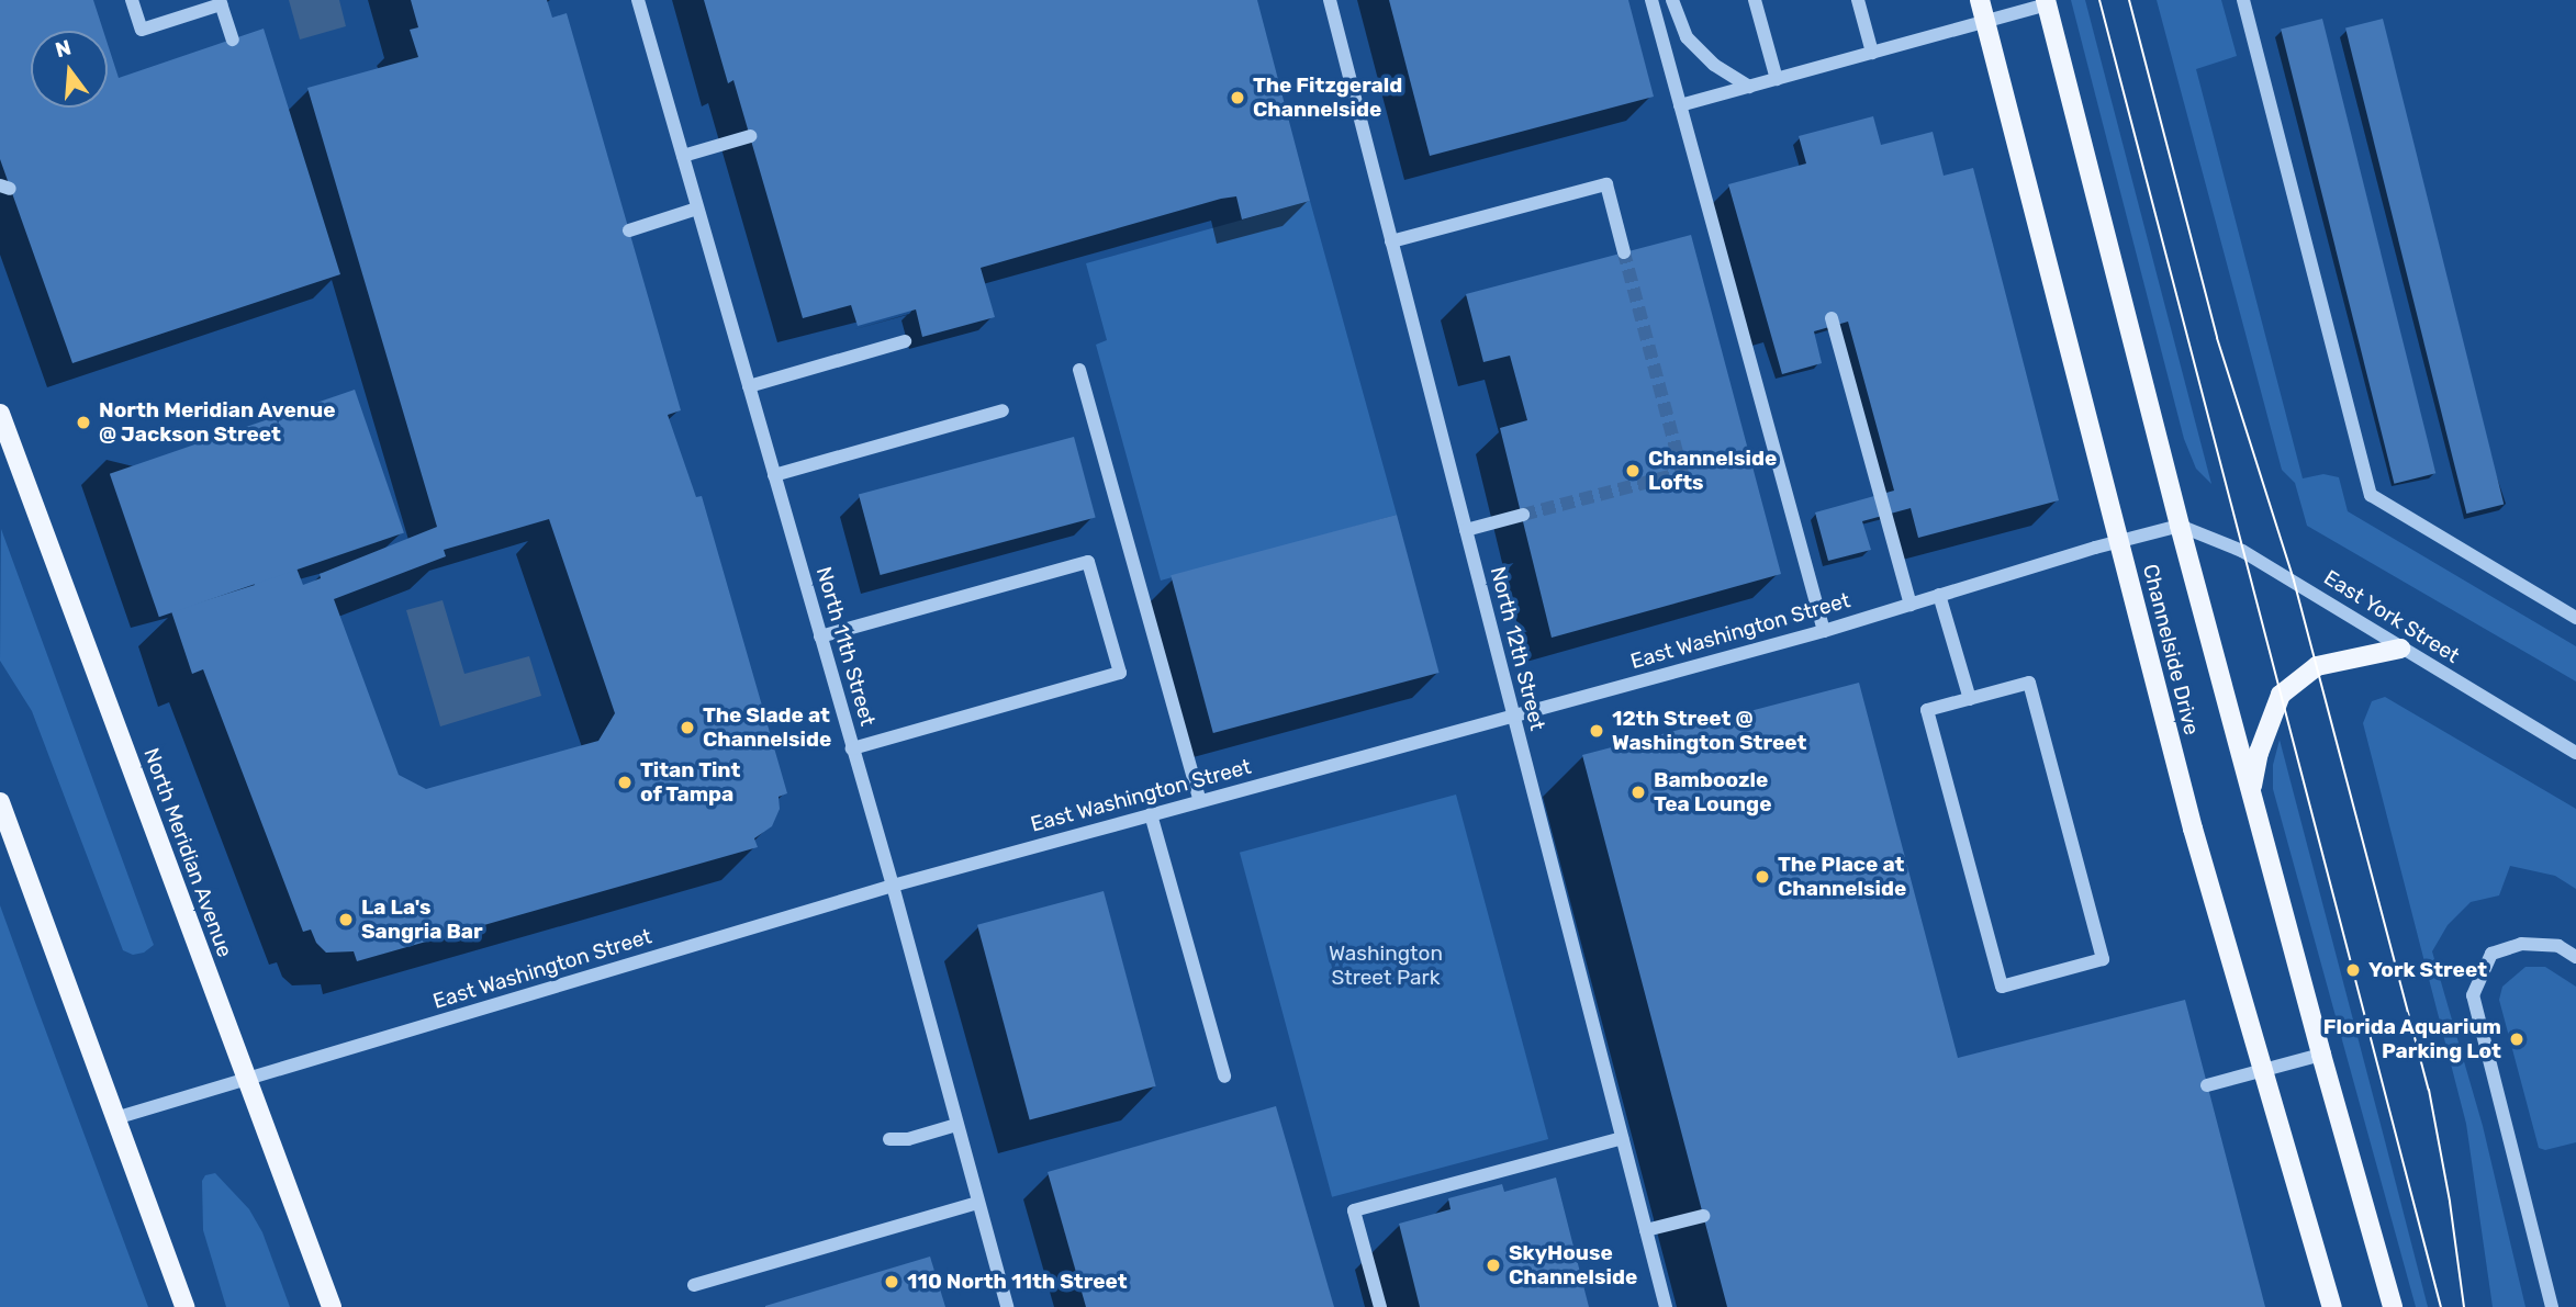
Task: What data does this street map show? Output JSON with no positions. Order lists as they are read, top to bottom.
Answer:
{
  "streets": {
    "main road": ["Channelside Drive", "North Meridian Avenue"],
    "street": [
      "East York Street",
      "East Washington Street",
      "North 11th Street",
      "North 12th Street"
    ]
  },
  "crossings": [
    ["East York Street", "East Washington Street"],
    ["East York Street", "Channelside Drive"],
    ["East Washington Street", "North 11th Street"],
    ["East Washington Street", "North 12th Street"],
    ["East Washington Street", "Channelside Drive"],
    ["East Washington Street", "North Meridian Avenue"]
  ],
  "parks": ["Washington Street Park"],
  "places": [
    "The Fitzgerald Channelside",
    "North Meridian Avenue @ Jackson Street",
    "Channelside Lofts",
    "The Slade at Channelside",
    "12th Street @ Washington Street",
    "Titan Tint of Tampa",
    "Bamboozle Tea Lounge",
    "The Place at Channelside",
    "La La's Sangria Bar",
    "York Street",
    "Florida Aquarium Parking Lot",
    "SkyHouse Channelside",
    "110 North 11th Street"
  ],
  "north": "top"
}
